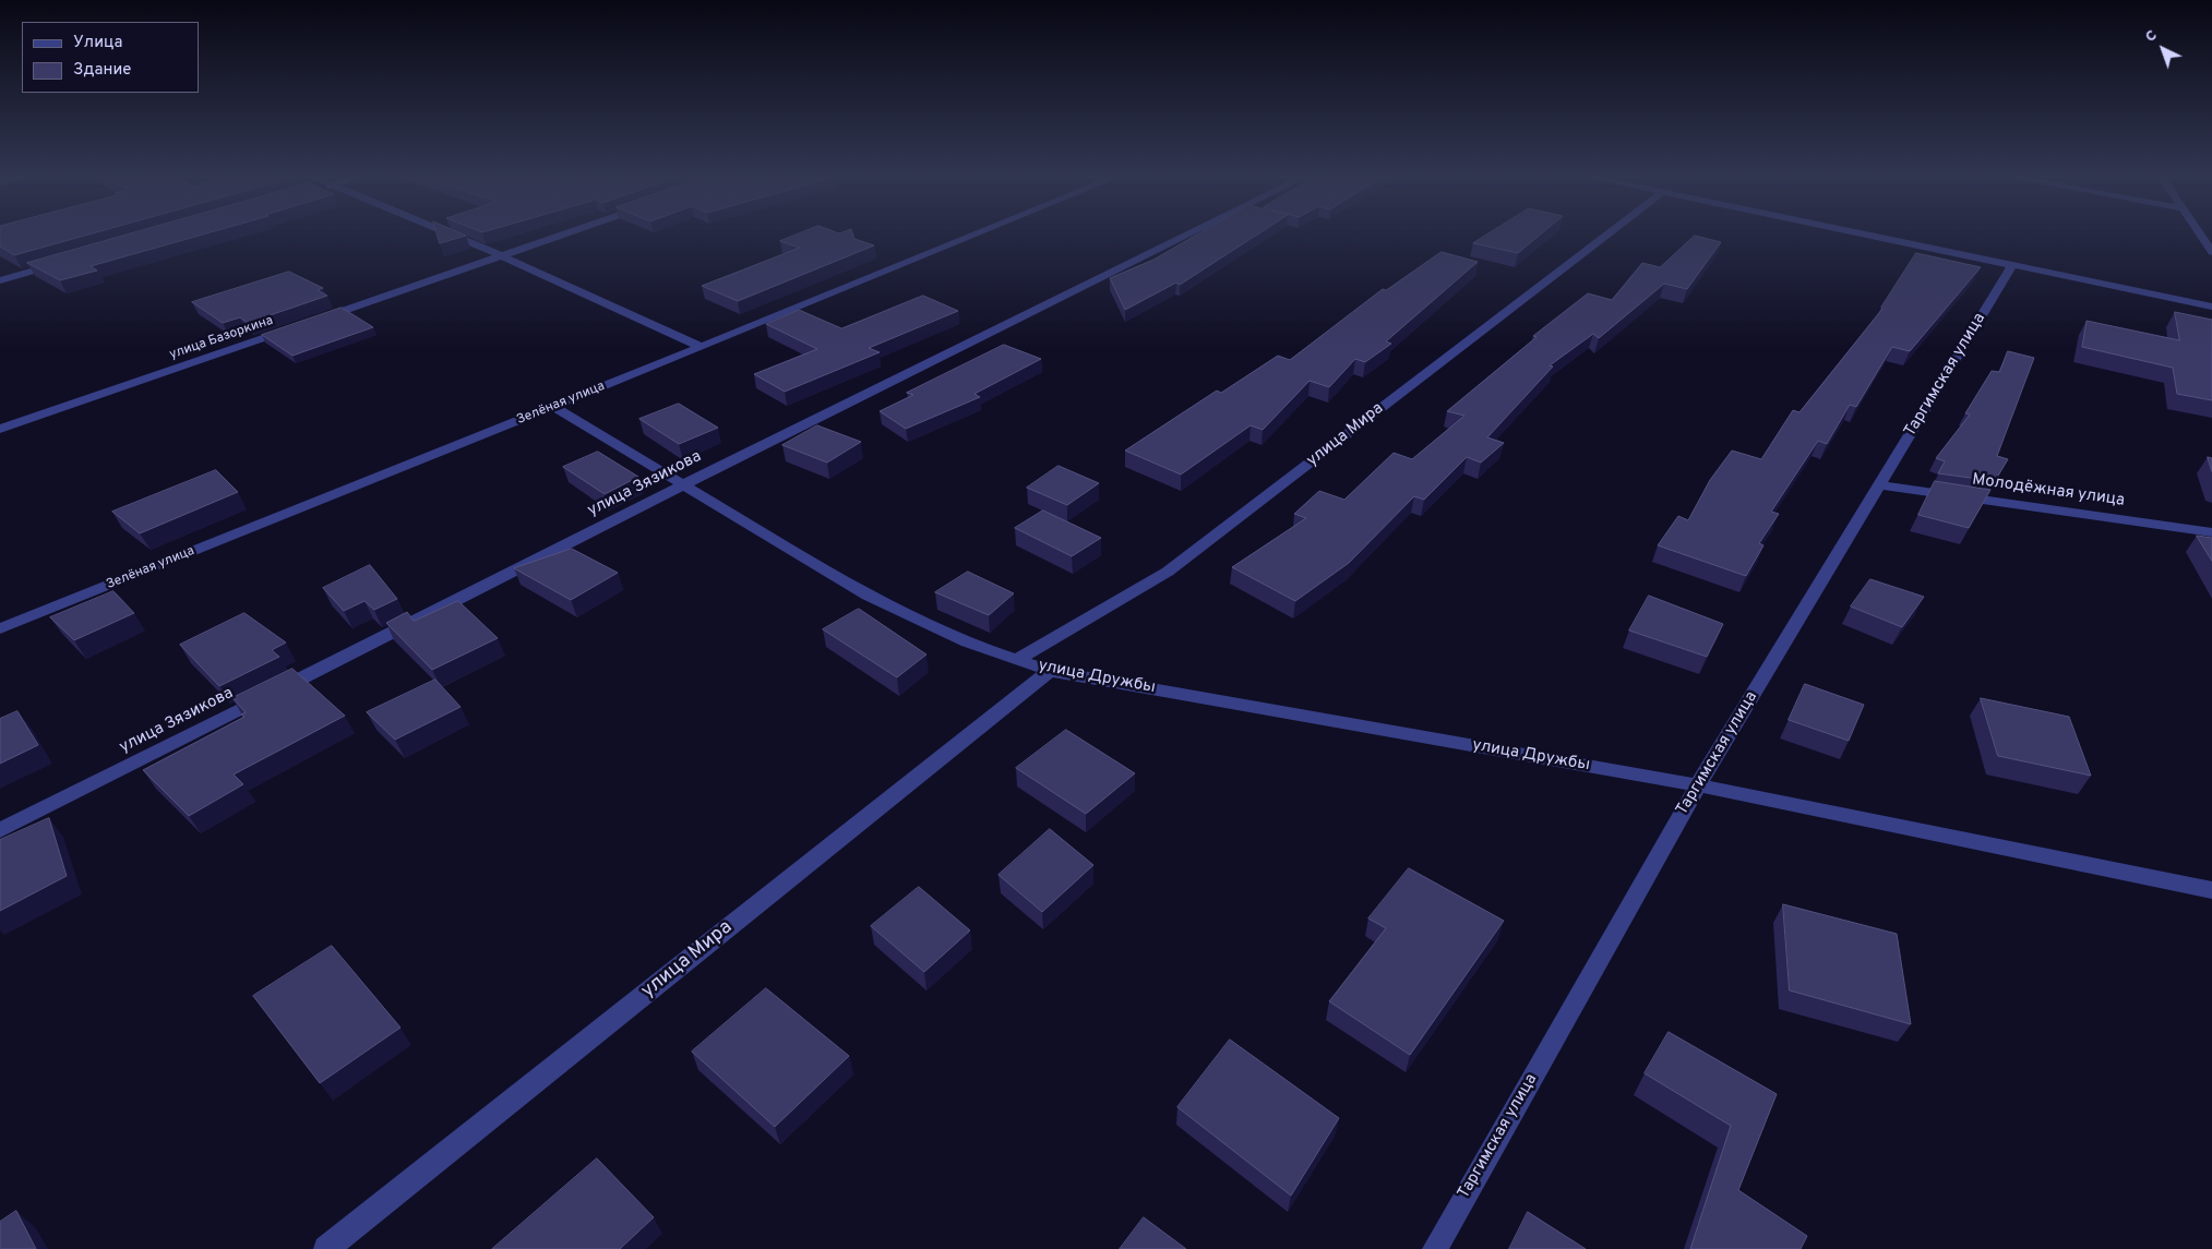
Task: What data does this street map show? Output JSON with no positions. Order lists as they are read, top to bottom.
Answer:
{
  "streets": {
    "street": [
      "улица Базоркина",
      "Таргимская улица",
      "Зелёная улица",
      "улица Мира",
      "улица Зязикова",
      "Молодёжная улица",
      "улица Дружбы"
    ]
  },
  "crossings": [
    ["Таргимская улица", "Молодёжная улица"],
    ["Таргимская улица", "улица Дружбы"],
    ["Зелёная улица", "улица Дружбы"],
    ["улица Мира", "улица Дружбы"],
    ["улица Зязикова", "улица Дружбы"]
  ],
  "legend": ["Улица", "Здание"],
  "north": "top left"
}
